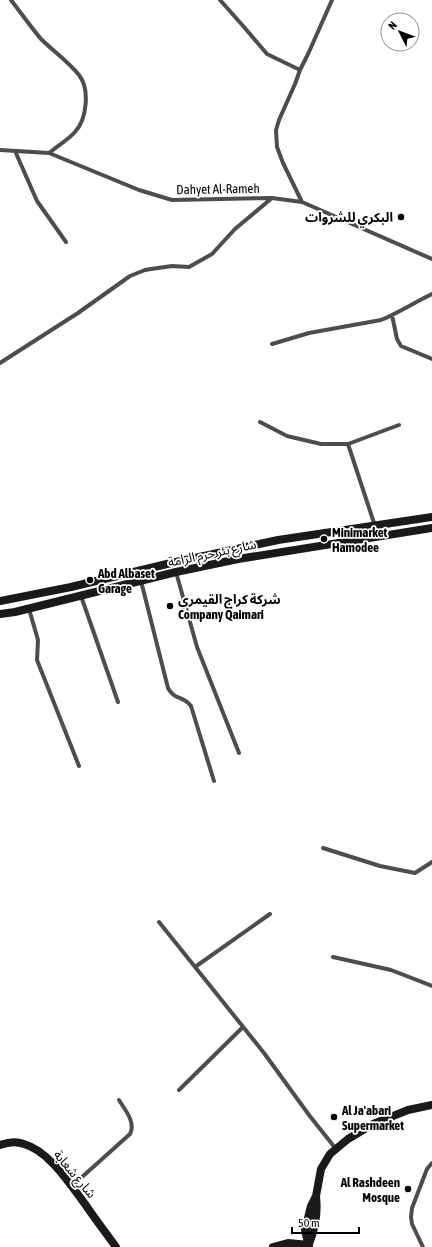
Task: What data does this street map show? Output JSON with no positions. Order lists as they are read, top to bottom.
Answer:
{
  "streets": {
    "main road": ["شارع بئر حرم الرامة", "شارع شعابة"],
    "street": ["Dahyet Al-Rameh"]
  },
  "places": [
    "البكري للشروات",
    "Minimarket Hamodee",
    "Abd Albaset Garage",
    "شركة كراج القيمري Company Qaimari",
    "Al Ja'abari Supermarket",
    "Al Rashdeen Mosque"
  ],
  "scale_bar": "50 m",
  "north": "top left"
}
